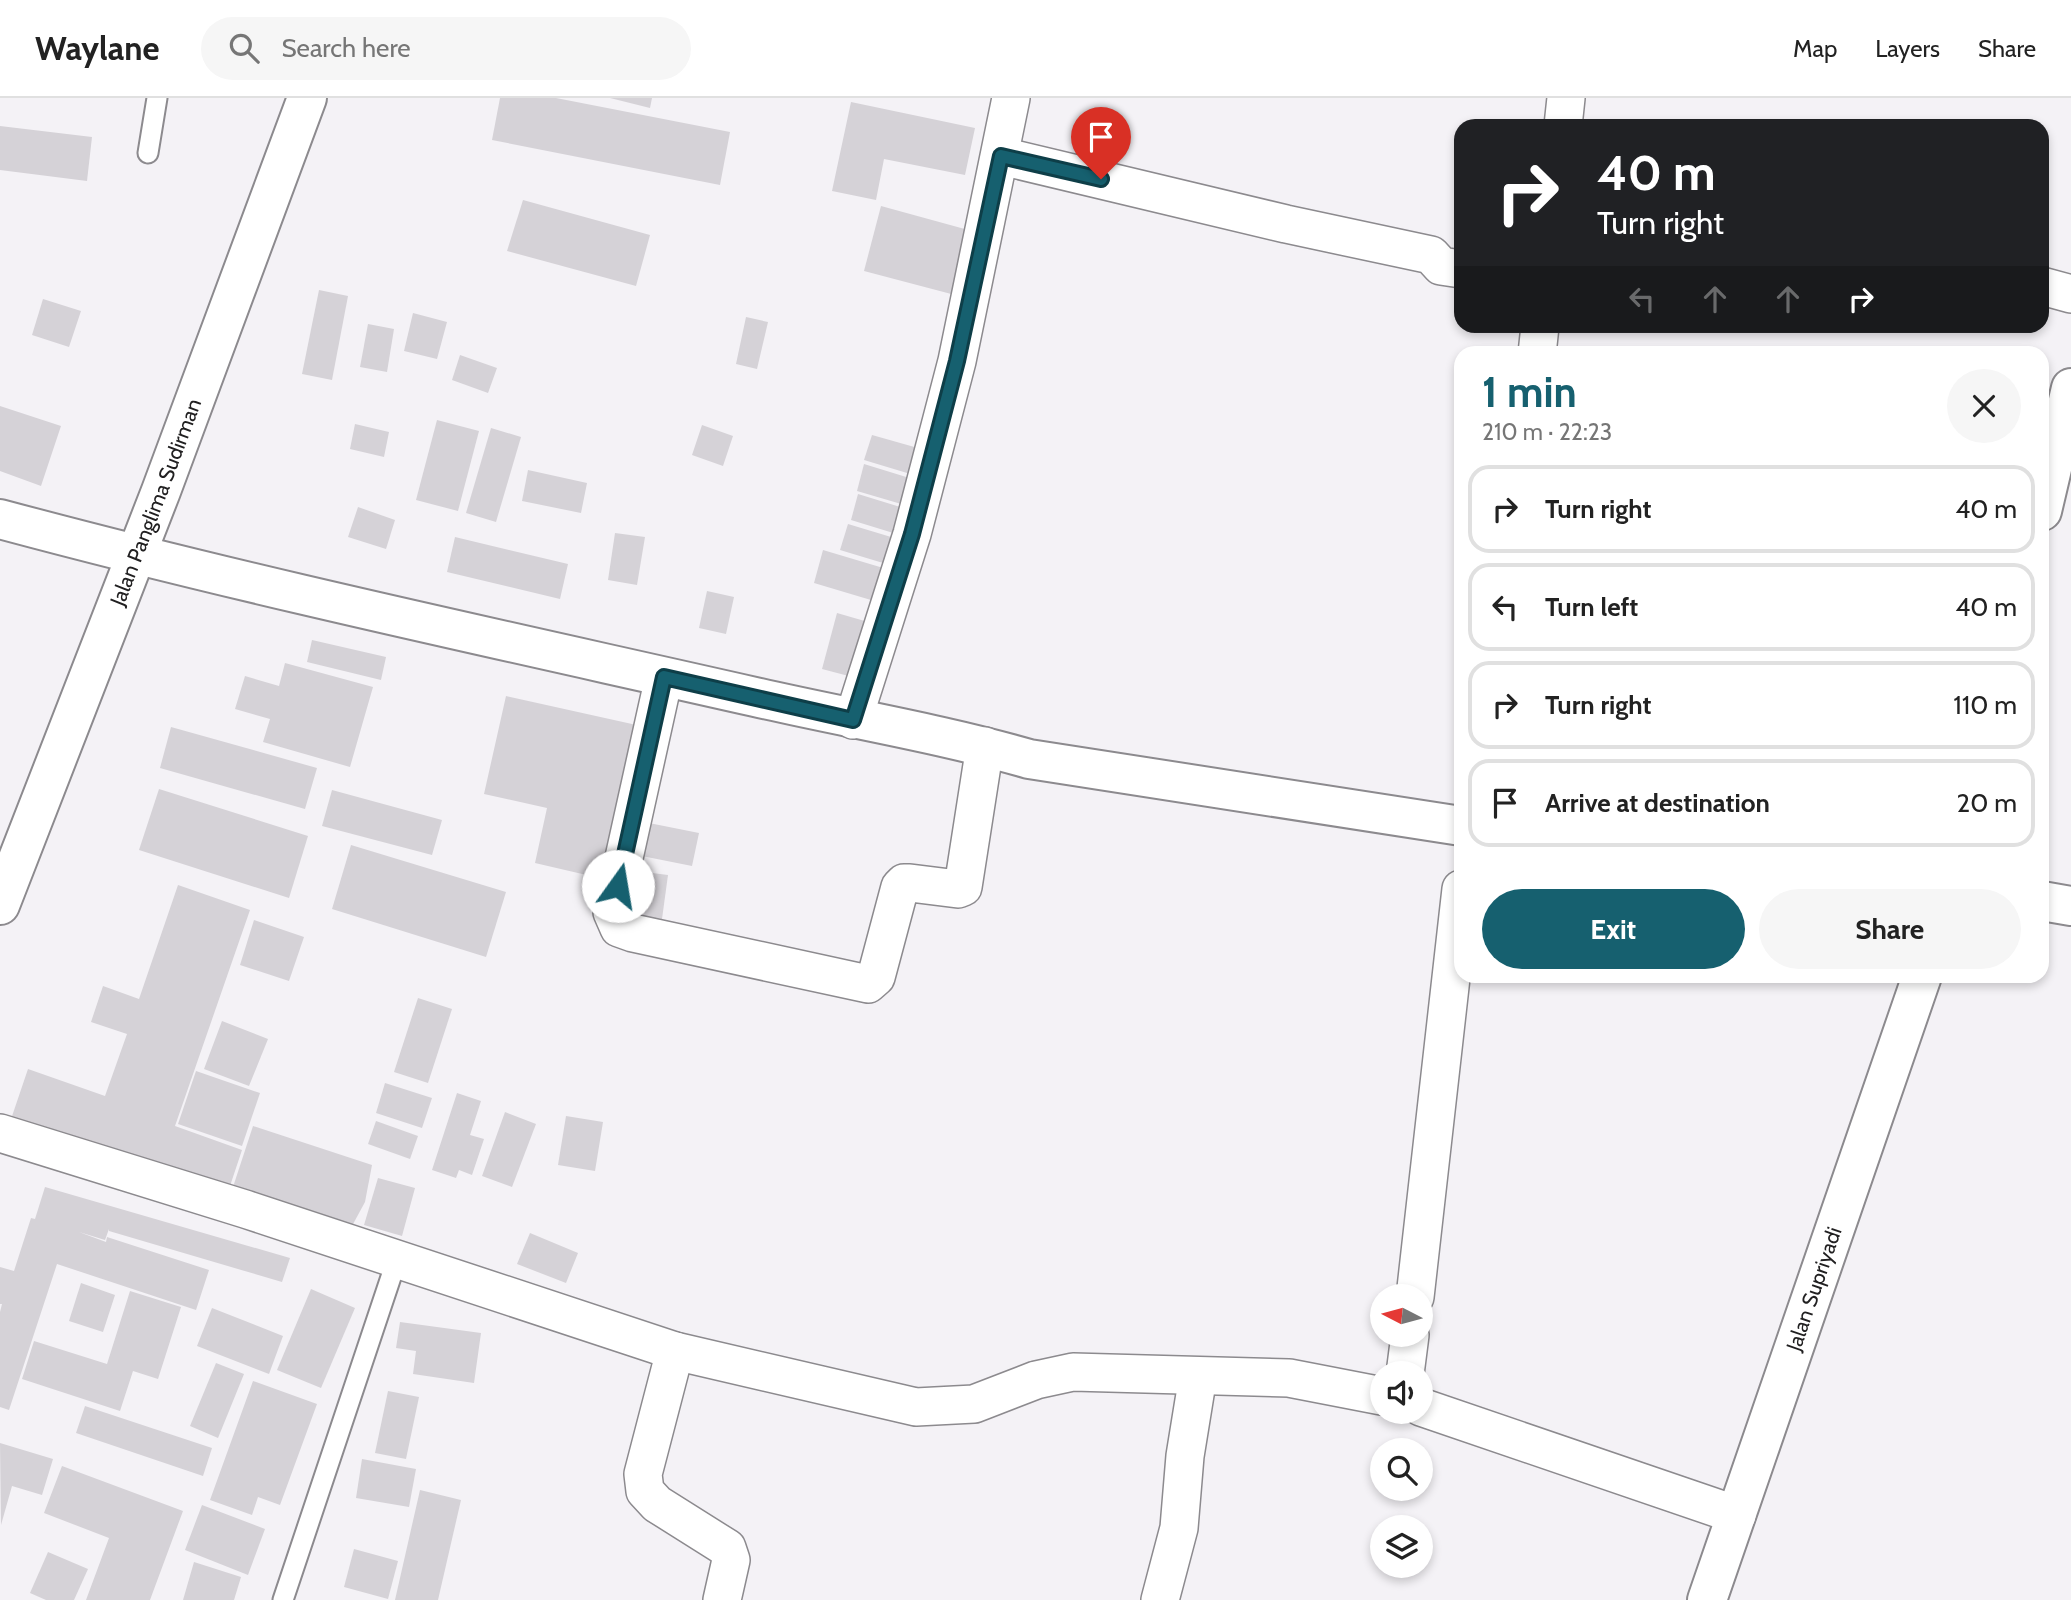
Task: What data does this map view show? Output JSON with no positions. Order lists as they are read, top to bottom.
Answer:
{
  "streets": {
    "street": ["Jalan Panglima Sudirman", "Jalan Supriyadi"]
  },
  "north": "left",
  "page": {
    "header": "Waylane",
    "search": "Search here",
    "nav": ["Map", "Layers", "Share"],
    "turn": ["40 m", "Turn right"],
    "heading": ["1 min", "210 m · 22:23"],
    "list": [
      {
        "name": "Turn right",
        "value": "40 m"
      },
      {
        "name": "Turn left",
        "value": "40 m"
      },
      {
        "name": "Turn right",
        "value": "110 m"
      },
      {
        "name": "Arrive at destination",
        "value": "20 m"
      }
    ],
    "buttons": ["Exit", "Share"]
  }
}
